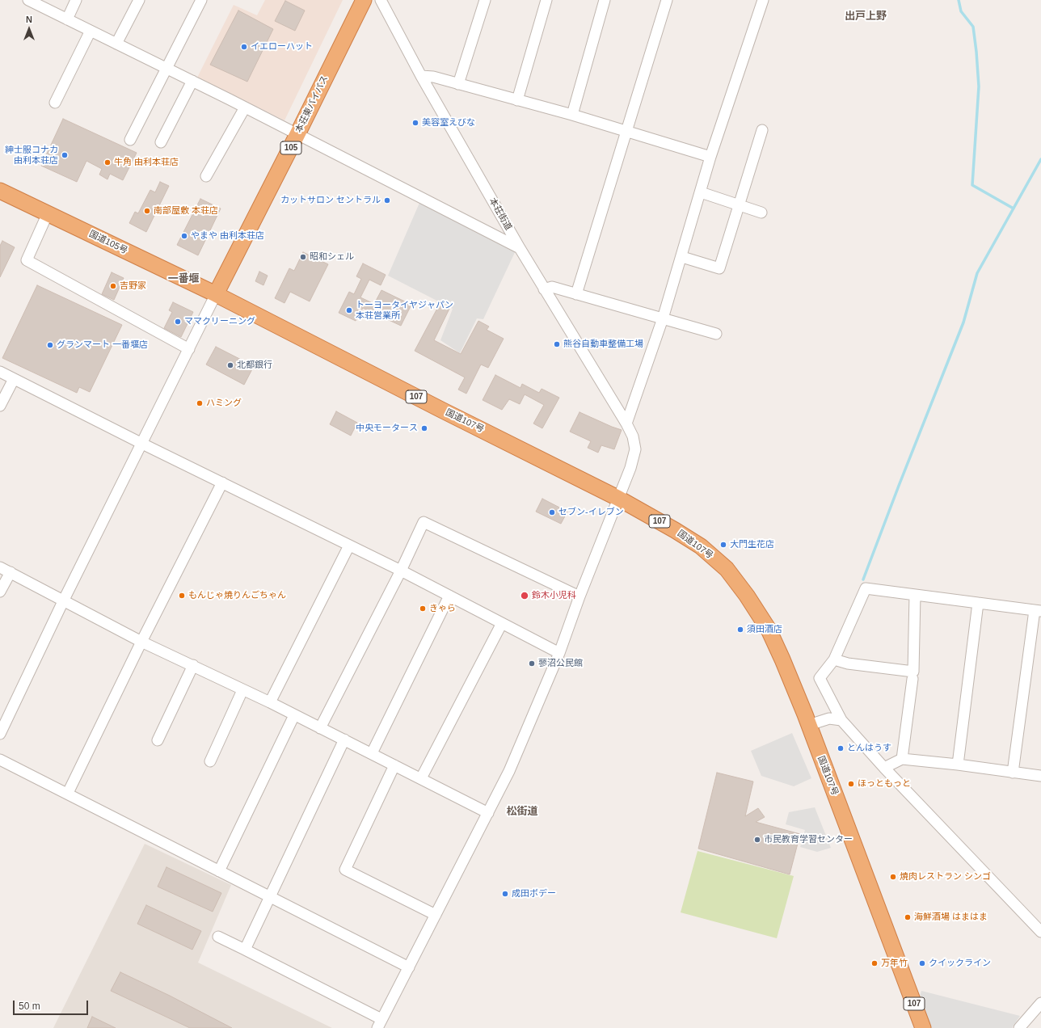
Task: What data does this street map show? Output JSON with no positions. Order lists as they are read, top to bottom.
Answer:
{
  "streets": {
    "highway": [
      "本荘東バイパス",
      "105",
      "国道105号",
      "107",
      "国道107号"
    ],
    "street": ["本荘街道"]
  },
  "crossings": [
    ["本荘東バイパス", "国道105号"],
    ["本荘東バイパス", "国道107号"],
    ["本荘街道", "国道107号"],
    ["国道105号", "国道107号"]
  ],
  "districts": ["出戸上野", "一番堰", "松街道"],
  "places": [
    "イエローハット",
    "美容室えびな",
    "紳士服コナカ 由利本荘店",
    "牛角 由利本荘店",
    "カットサロン セントラル",
    "南部屋敷 本荘店",
    "やまや 由利本荘店",
    "昭和シェル",
    "吉野家",
    "トーヨータイヤジャパン 本荘営業所",
    "ママクリーニング",
    "熊谷自動車整備工場",
    "グランマート 一番堰店",
    "北都銀行",
    "ハミング",
    "中央モータース",
    "セブン-イレブン",
    "大門生花店",
    "もんじゃ焼りんごちゃん",
    "鈴木小児科",
    "きゃら",
    "須田酒店",
    "蓼沼公民館",
    "とんはうす",
    "ほっともっと",
    "市民教育学習センター",
    "焼肉レストラン シンゴ",
    "成田ボデー",
    "海鮮酒場 はまはま",
    "万年竹",
    "クイックライン"
  ],
  "scale_bar": "50 m",
  "north": "top"
}
